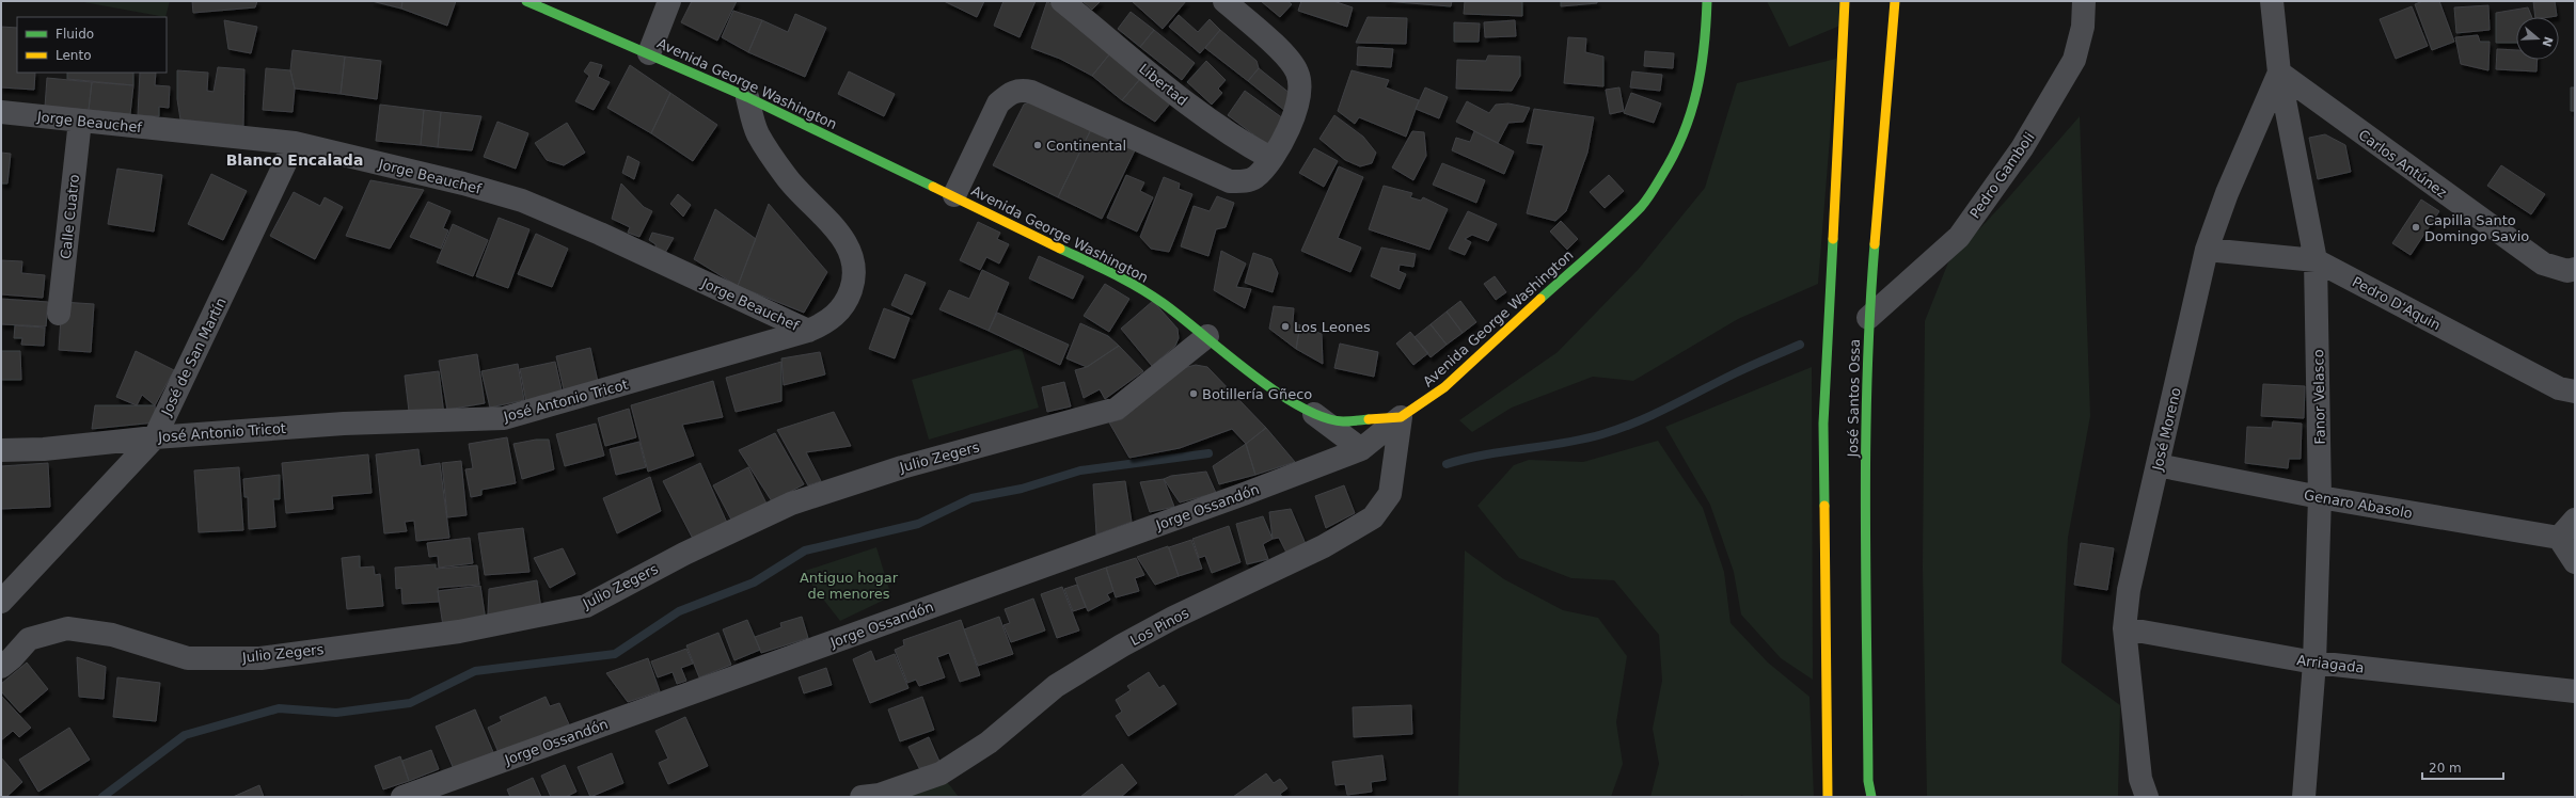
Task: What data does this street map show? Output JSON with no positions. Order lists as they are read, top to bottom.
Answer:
{
  "streets": {
    "main road": ["Avenida George Washington", "José Santos Ossa"],
    "street": [
      "Libertad",
      "Jorge Beauchef",
      "Carlos Antúnez",
      "Pedro Gamboli",
      "Calle Cuatro",
      "Pedro D'Aquin",
      "José de San Martín",
      "Fanor Velasco",
      "José Antonio Tricot",
      "José Moreno",
      "Julio Zegers",
      "Genaro Abasolo",
      "Jorge Ossandón",
      "Los Pinos",
      "Arriagada"
    ]
  },
  "crossings": [
    ["Avenida George Washington", "José Antonio Tricot"],
    ["Avenida George Washington", "Julio Zegers"],
    ["Avenida George Washington", "Jorge Ossandón"],
    ["Avenida George Washington", "Los Pinos"],
    ["Jorge Beauchef", "Calle Cuatro"],
    ["Jorge Beauchef", "José de San Martín"],
    ["Jorge Beauchef", "José Antonio Tricot"],
    ["Carlos Antúnez", "Fanor Velasco"],
    ["Carlos Antúnez", "José Moreno"],
    ["Pedro Gamboli", "José Santos Ossa"],
    ["Pedro D'Aquin", "Fanor Velasco"],
    ["Pedro D'Aquin", "José Moreno"],
    ["José de San Martín", "José Antonio Tricot"],
    ["Fanor Velasco", "José Moreno"],
    ["Fanor Velasco", "Genaro Abasolo"],
    ["Fanor Velasco", "Arriagada"],
    ["José Moreno", "Genaro Abasolo"],
    ["José Moreno", "Arriagada"],
    ["Jorge Ossandón", "Los Pinos"]
  ],
  "districts": ["Blanco Encalada"],
  "parks": ["Antiguo hogar de menores"],
  "places": [
    "Continental",
    "Capilla Santo Domingo Savio",
    "Los Leones",
    "Botillería Gñeco"
  ],
  "legend": ["Fluido", "Lento"],
  "scale_bar": "20 m",
  "north": "right"
}
